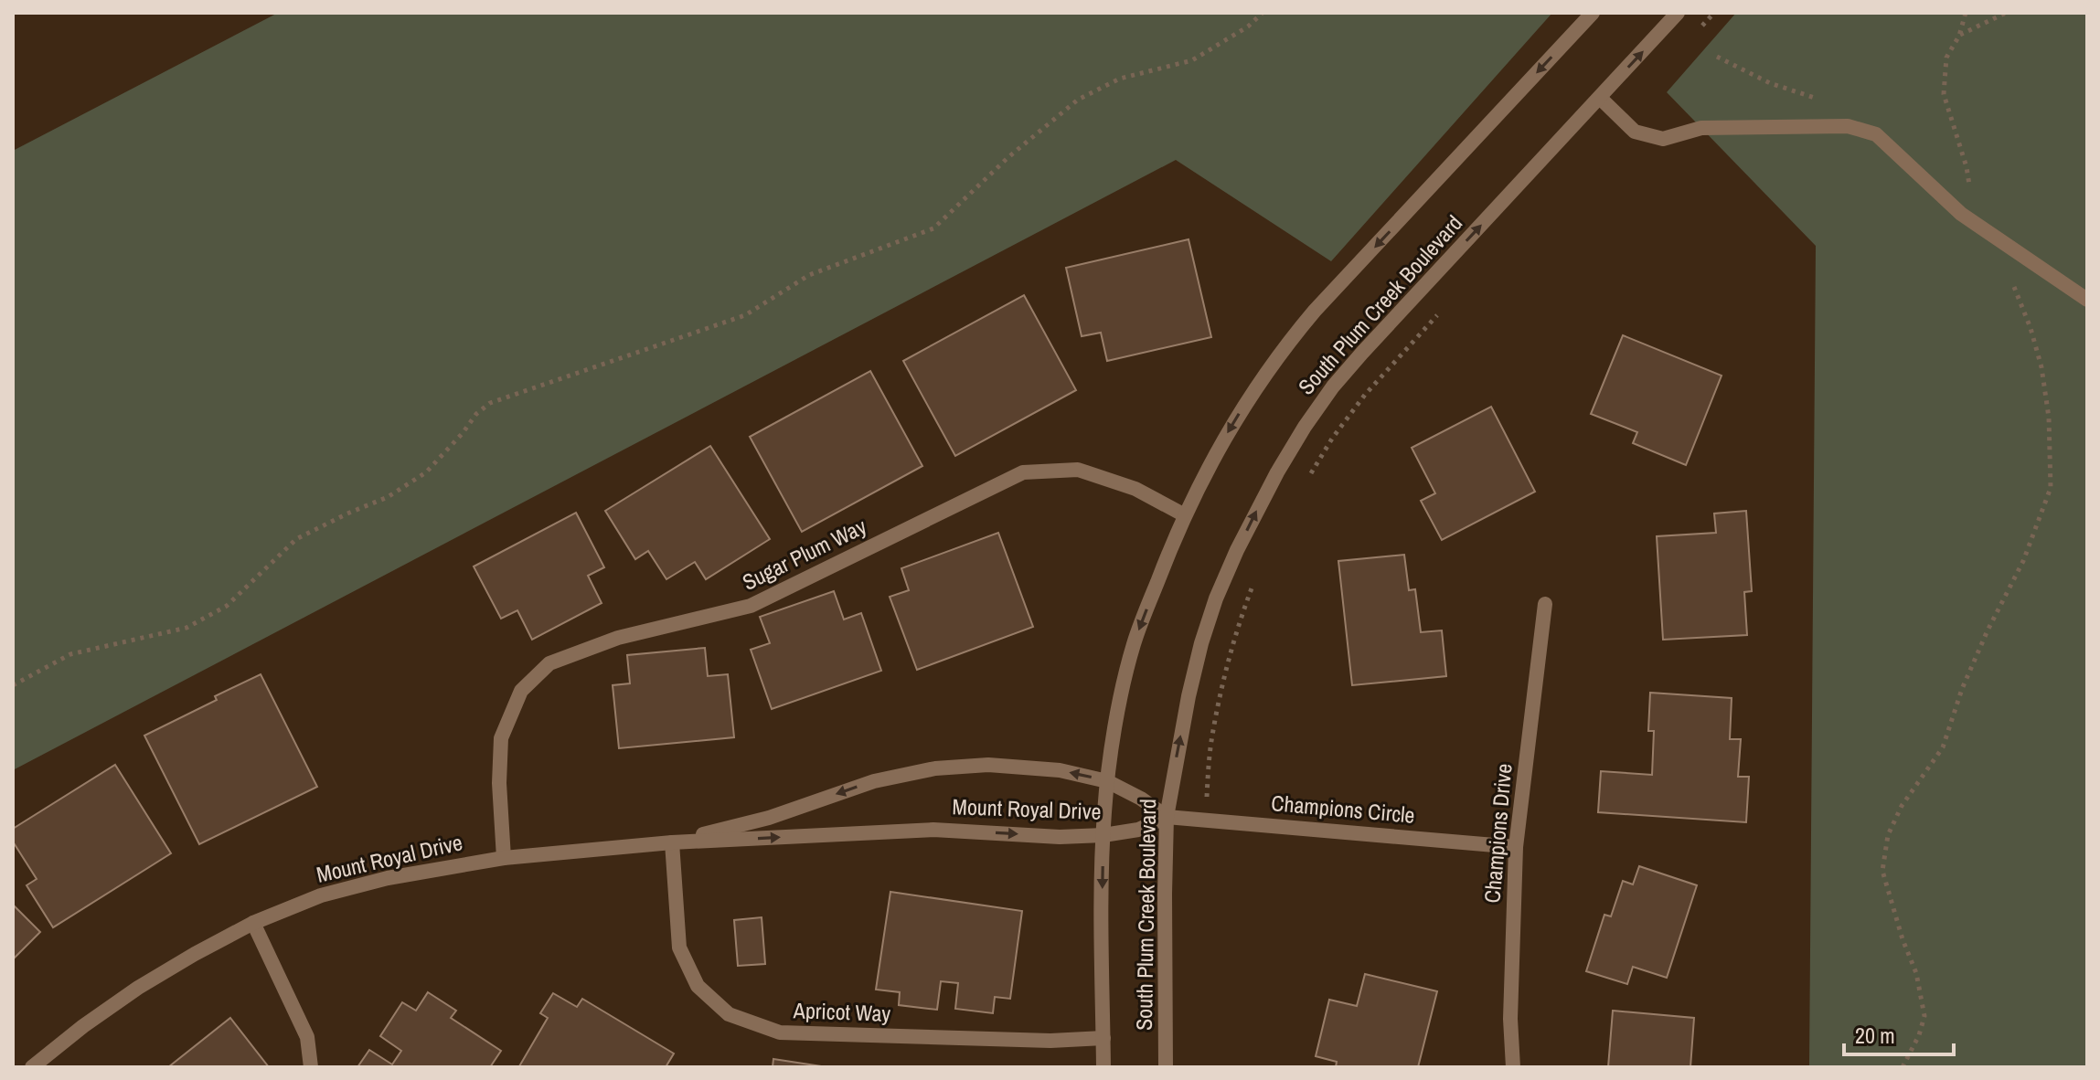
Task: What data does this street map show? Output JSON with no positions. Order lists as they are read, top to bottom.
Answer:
{
  "streets": {
    "street": [
      "South Plum Creek Boulevard",
      "Sugar Plum Way",
      "Mount Royal Drive",
      "Champions Circle",
      "Champions Drive",
      "Apricot Way"
    ]
  },
  "crossings": [
    ["South Plum Creek Boulevard", "Sugar Plum Way"],
    ["South Plum Creek Boulevard", "Mount Royal Drive"],
    ["South Plum Creek Boulevard", "Champions Circle"],
    ["South Plum Creek Boulevard", "Apricot Way"],
    ["Sugar Plum Way", "Mount Royal Drive"],
    ["Mount Royal Drive", "Champions Circle"],
    ["Mount Royal Drive", "Apricot Way"],
    ["Champions Circle", "Champions Drive"]
  ],
  "scale_bar": "20 m"
}
